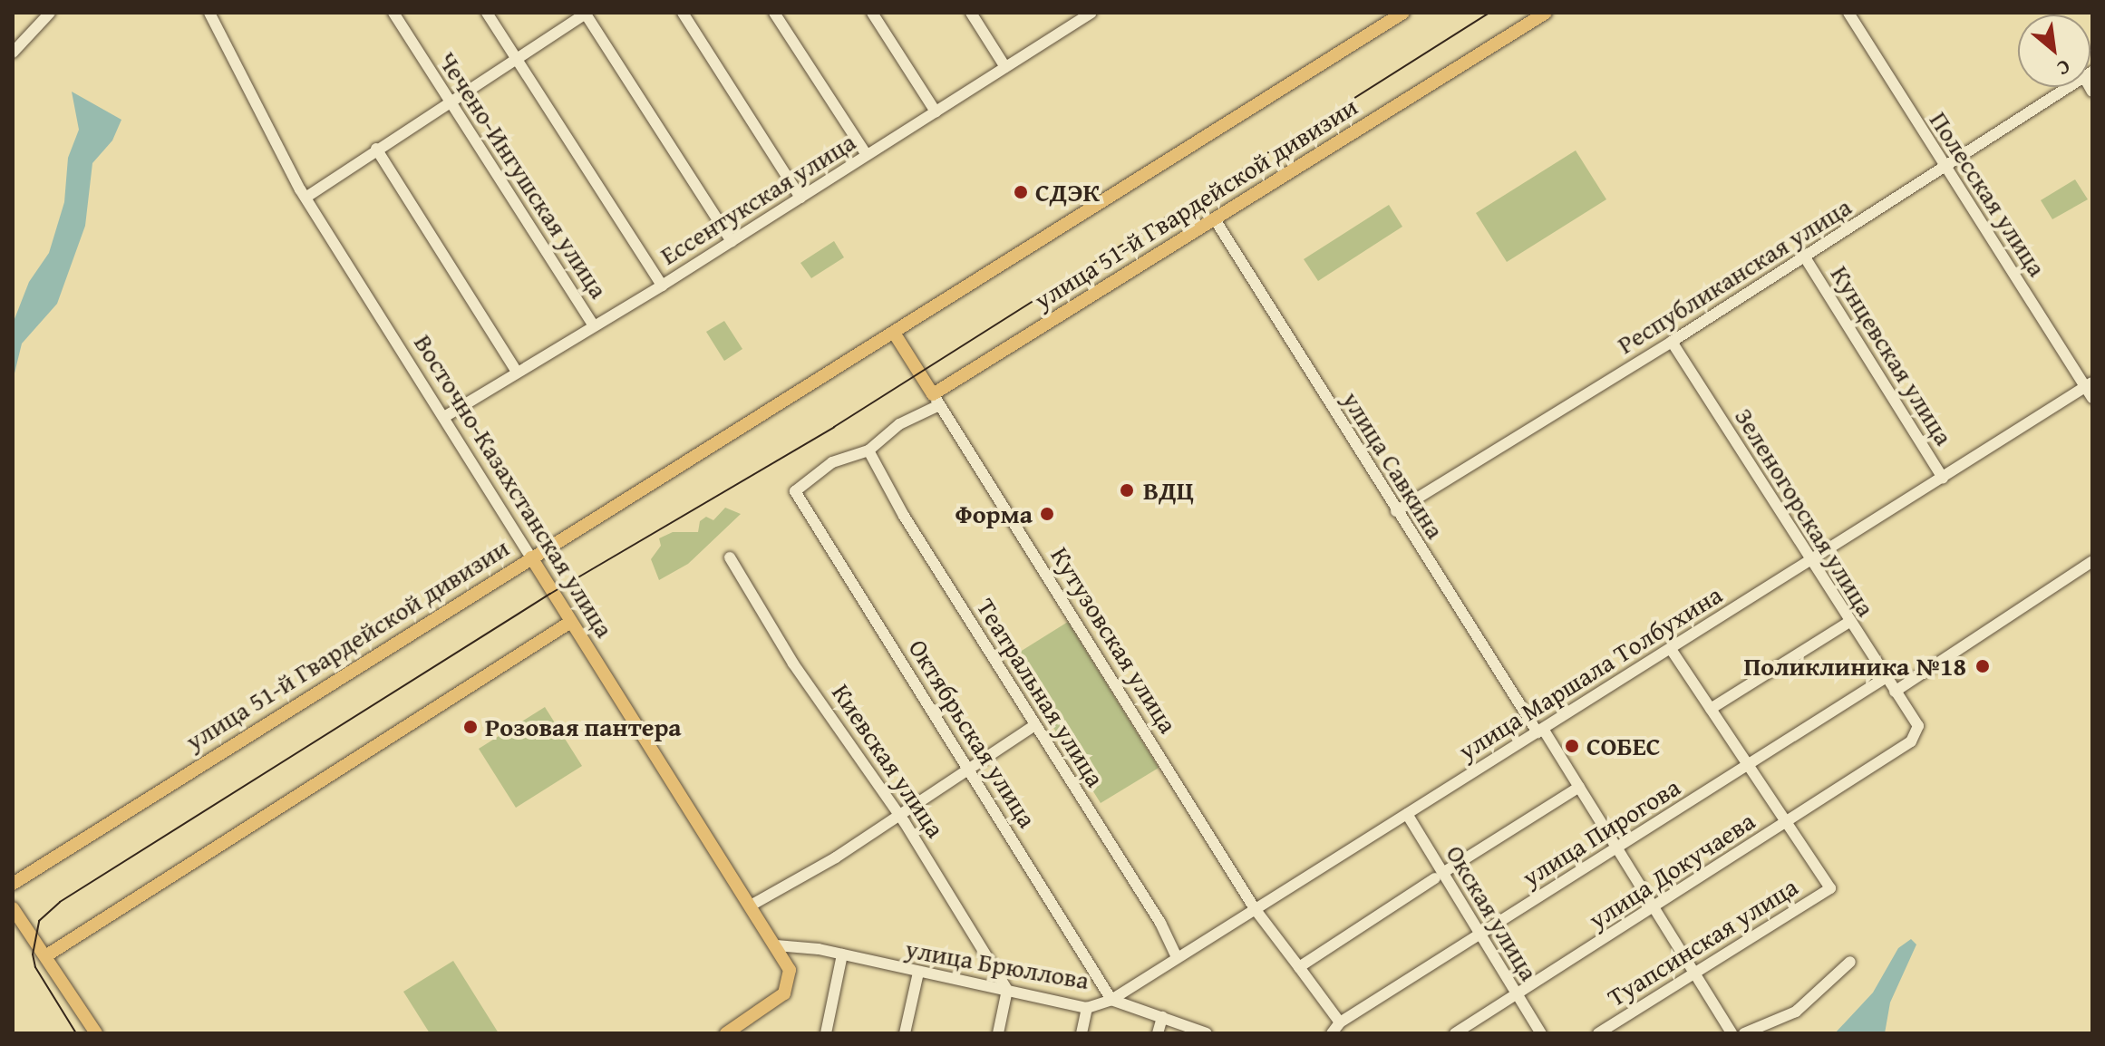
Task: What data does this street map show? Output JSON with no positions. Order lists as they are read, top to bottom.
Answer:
{
  "streets": {
    "main road": ["улица 51-й Гвардейской дивизии", "Восточно-Казахстанская улица"],
    "street": [
      "Чечено-Ингушская улица",
      "Полесская улица",
      "Ессентукская улица",
      "Республиканская улица",
      "Кунцевская улица",
      "улица Савкина",
      "Зеленогорская улица",
      "Кутузовская улица",
      "улица Маршала Толбухина",
      "Театральная улица",
      "Октябрьская улица",
      "Киевская улица",
      "улица Пирогова",
      "улица Докучаева",
      "Окская улица",
      "Туапсинская улица",
      "улица Брюллова"
    ]
  },
  "crossings": [
    ["Чечено-Ингушская улица", "Ессентукская улица"],
    ["Полесская улица", "Республиканская улица"],
    ["Полесская улица", "улица Маршала Толбухина"],
    ["Ессентукская улица", "Восточно-Казахстанская улица"],
    ["улица 51-й Гвардейской дивизии", "улица Савкина"],
    ["улица 51-й Гвардейской дивизии", "Восточно-Казахстанская улица"],
    ["улица 51-й Гвардейской дивизии", "Кутузовская улица"],
    ["Республиканская улица", "Кунцевская улица"],
    ["Республиканская улица", "улица Савкина"],
    ["Республиканская улица", "Зеленогорская улица"],
    ["Кунцевская улица", "улица Маршала Толбухина"],
    ["улица Савкина", "улица Маршала Толбухина"],
    ["улица Савкина", "улица Пирогова"],
    ["улица Савкина", "улица Докучаева"],
    ["улица Савкина", "Туапсинская улица"],
    ["Восточно-Казахстанская улица", "улица Брюллова"],
    ["Зеленогорская улица", "улица Маршала Толбухина"],
    ["Зеленогорская улица", "улица Пирогова"],
    ["Зеленогорская улица", "улица Докучаева"],
    ["Кутузовская улица", "улица Маршала Толбухина"],
    ["Кутузовская улица", "улица Пирогова"],
    ["улица Маршала Толбухина", "Театральная улица"],
    ["улица Маршала Толбухина", "Октябрьская улица"],
    ["улица Маршала Толбухина", "Окская улица"],
    ["улица Маршала Толбухина", "улица Брюллова"],
    ["Театральная улица", "Октябрьская улица"],
    ["Октябрьская улица", "улица Брюллова"],
    ["Киевская улица", "улица Брюллова"],
    ["улица Пирогова", "Окская улица"],
    ["улица Докучаева", "Окская улица"],
    ["улица Докучаева", "Туапсинская улица"]
  ],
  "places": [
    "СДЭК",
    "ВДЦ",
    "Форма",
    "Поликлиника №18",
    "Розовая пантера",
    "СОБЕС"
  ],
  "north": "bottom right"
}
